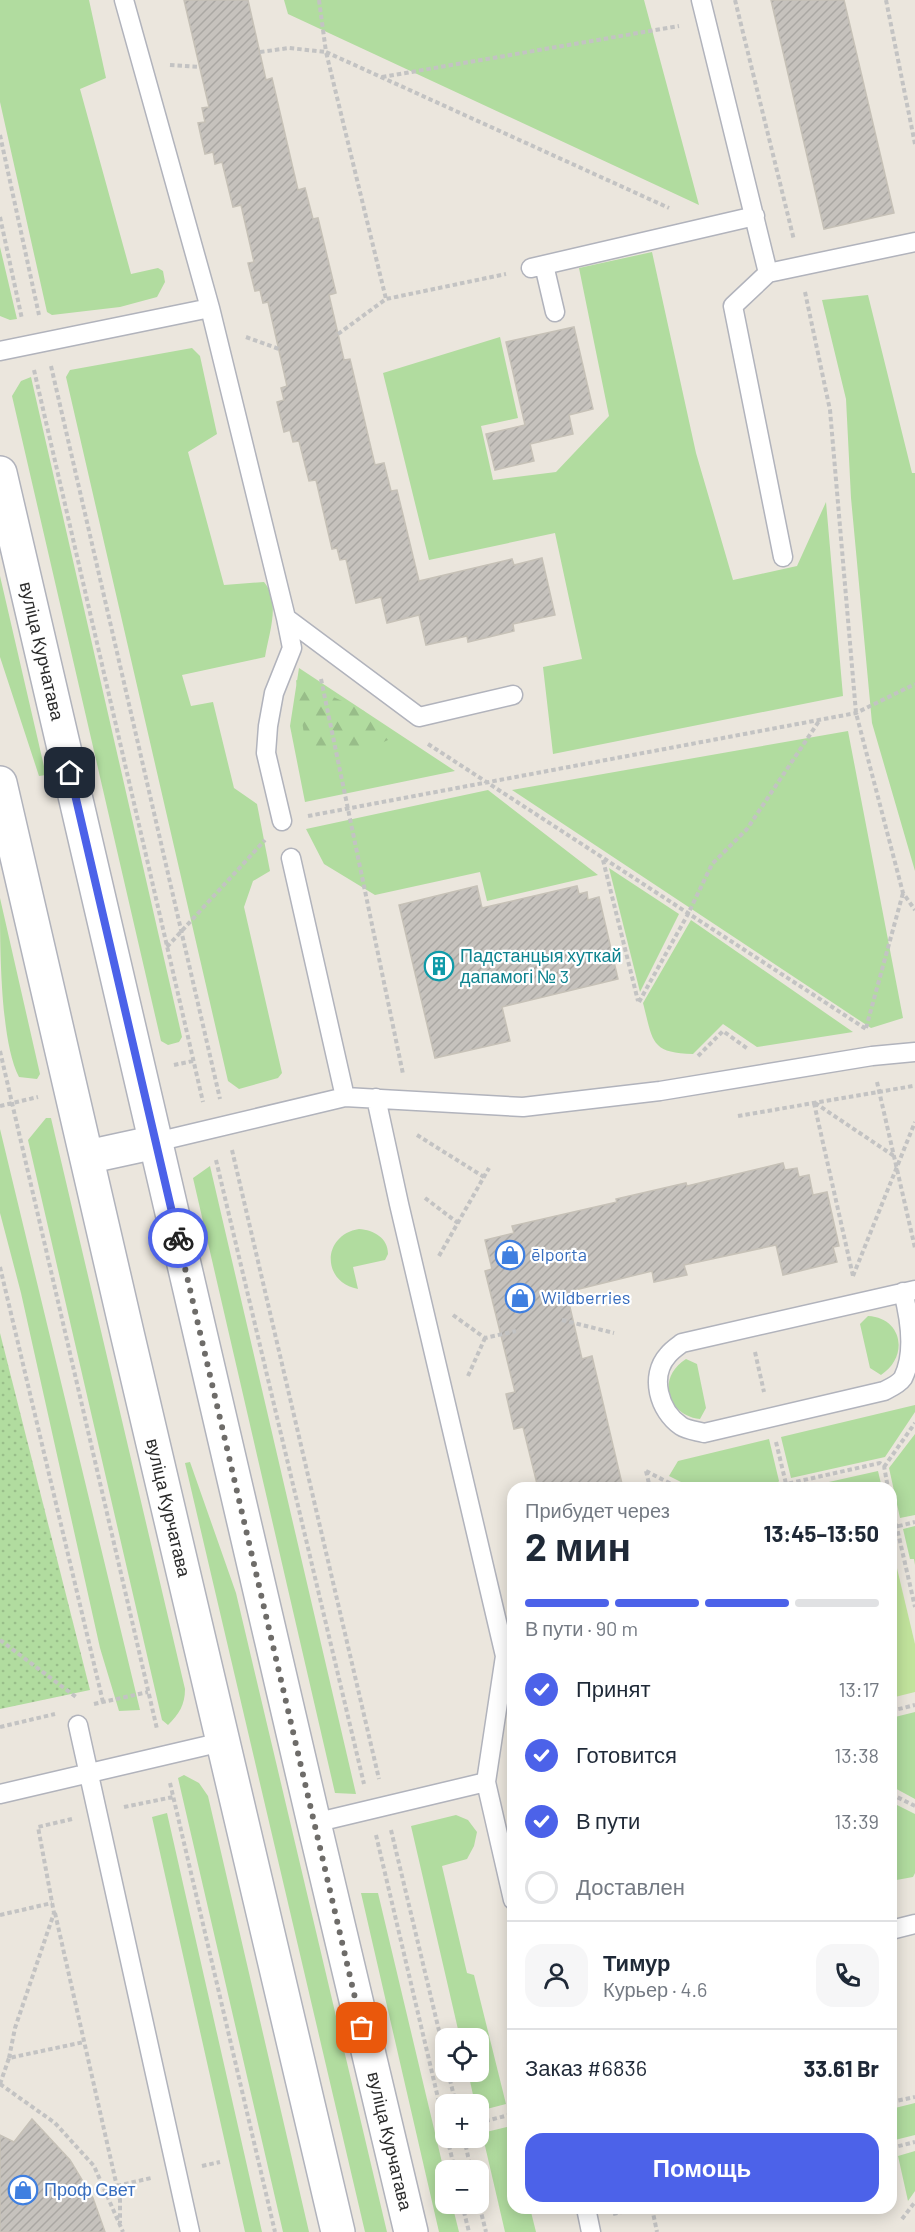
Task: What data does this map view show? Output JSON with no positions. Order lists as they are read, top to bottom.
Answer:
{
  "streets": {
    "main road": ["вуліца Курчатава"]
  },
  "places": {
    "building": ["Падстанцыя хуткай дапамогі № 3"],
    "shop": ["ēlporta", "Wildberries", "Проф Свет"]
  },
  "page": {
    "heading": ["2 мин", "Прибудет через", "13:45–13:50"],
    "panel": [
      "Тимур",
      "Курьер · 4.6",
      "Заказ #6836",
      "33.61 Br"
    ],
    "bar": "В пути · 90 m",
    "list": [
      ["Принят", "13:17"],
      ["Готовится", "13:38"],
      ["В пути", "13:39"],
      "Доставлен"
    ],
    "map_buttons": ["+", "−"],
    "buttons": "Помощь"
  }
}
